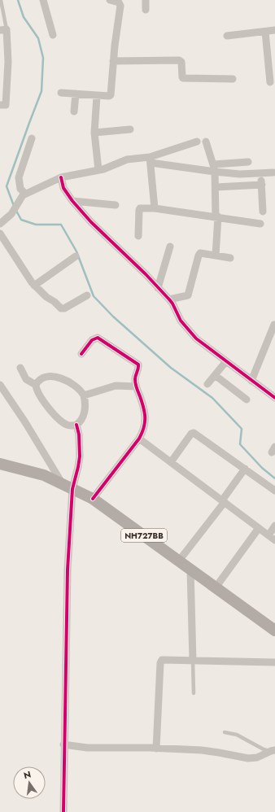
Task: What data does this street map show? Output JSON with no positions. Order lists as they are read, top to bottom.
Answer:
{
  "streets": {
    "highway": ["NH727BB"]
  },
  "north": "top"
}
